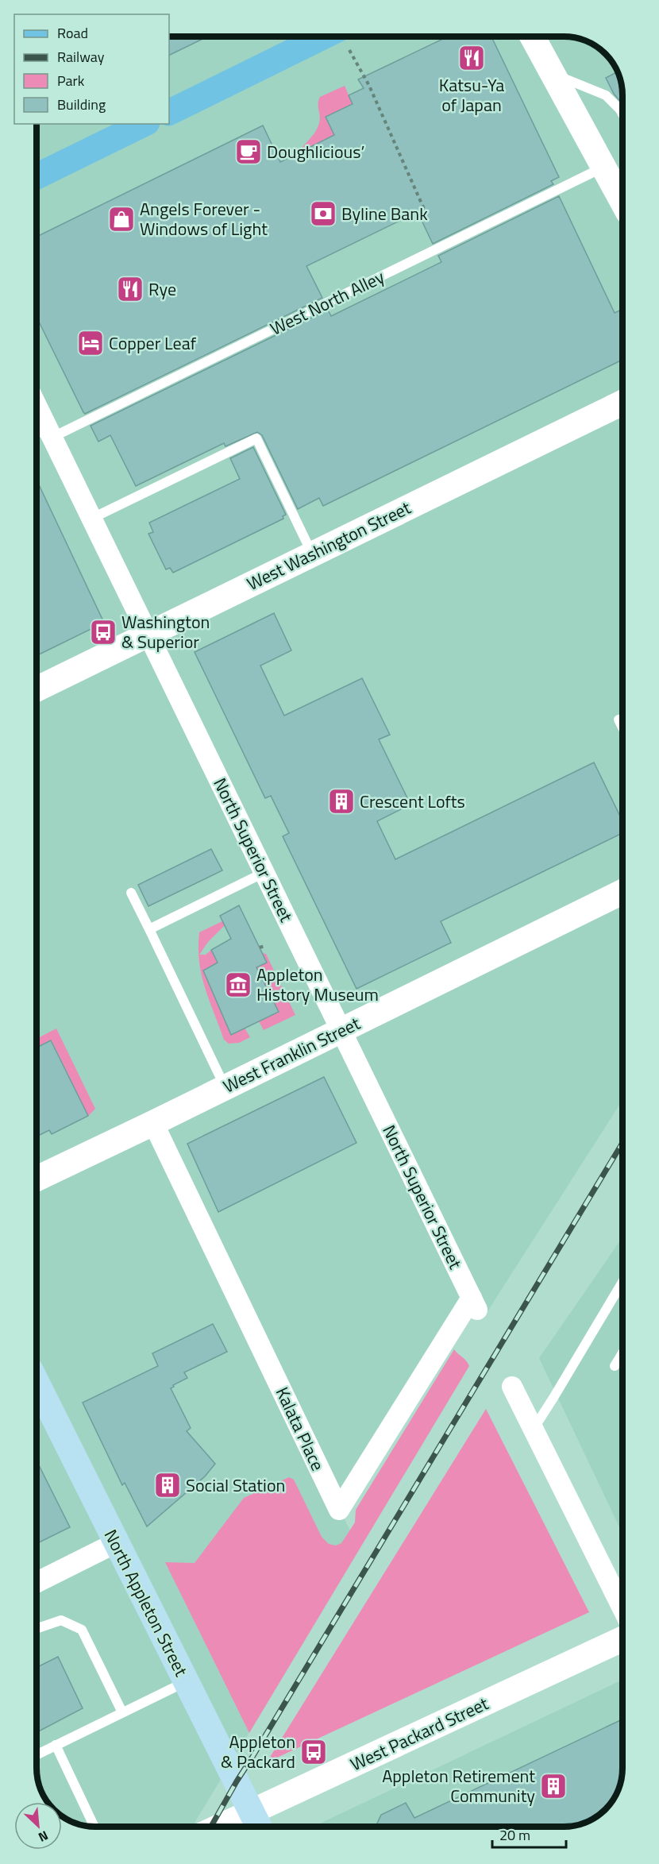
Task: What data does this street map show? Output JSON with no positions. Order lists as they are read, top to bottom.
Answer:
{
  "streets": {
    "main road": ["North Appleton Street"],
    "street": [
      "West Washington Street",
      "North Superior Street",
      "West Franklin Street",
      "Kalata Place",
      "West Packard Street"
    ],
    "lane": ["West North Alley"]
  },
  "crossings": [
    ["West North Alley", "North Superior Street"],
    ["West Washington Street", "North Superior Street"],
    ["North Superior Street", "West Franklin Street"],
    ["North Superior Street", "Kalata Place"],
    ["West Franklin Street", "Kalata Place"],
    ["North Appleton Street", "West Packard Street"]
  ],
  "places": {
    "restaurant": ["Katsu-Ya of Japan", "Rye"],
    "cafe": ["Doughlicious’"],
    "bank": ["Byline Bank"],
    "shop": ["Angels Forever - Windows of Light"],
    "hotel": ["Copper Leaf"],
    "bus stop": ["Washington & Superior", "Appleton & Packard"],
    "building": ["Crescent Lofts", "Social Station", "Appleton Retirement Community"],
    "museum": ["Appleton History Museum"]
  },
  "legend": [
    "Road",
    "Railway",
    "Park",
    "Building"
  ],
  "scale_bar": "20 m",
  "north": "bottom right"
}
